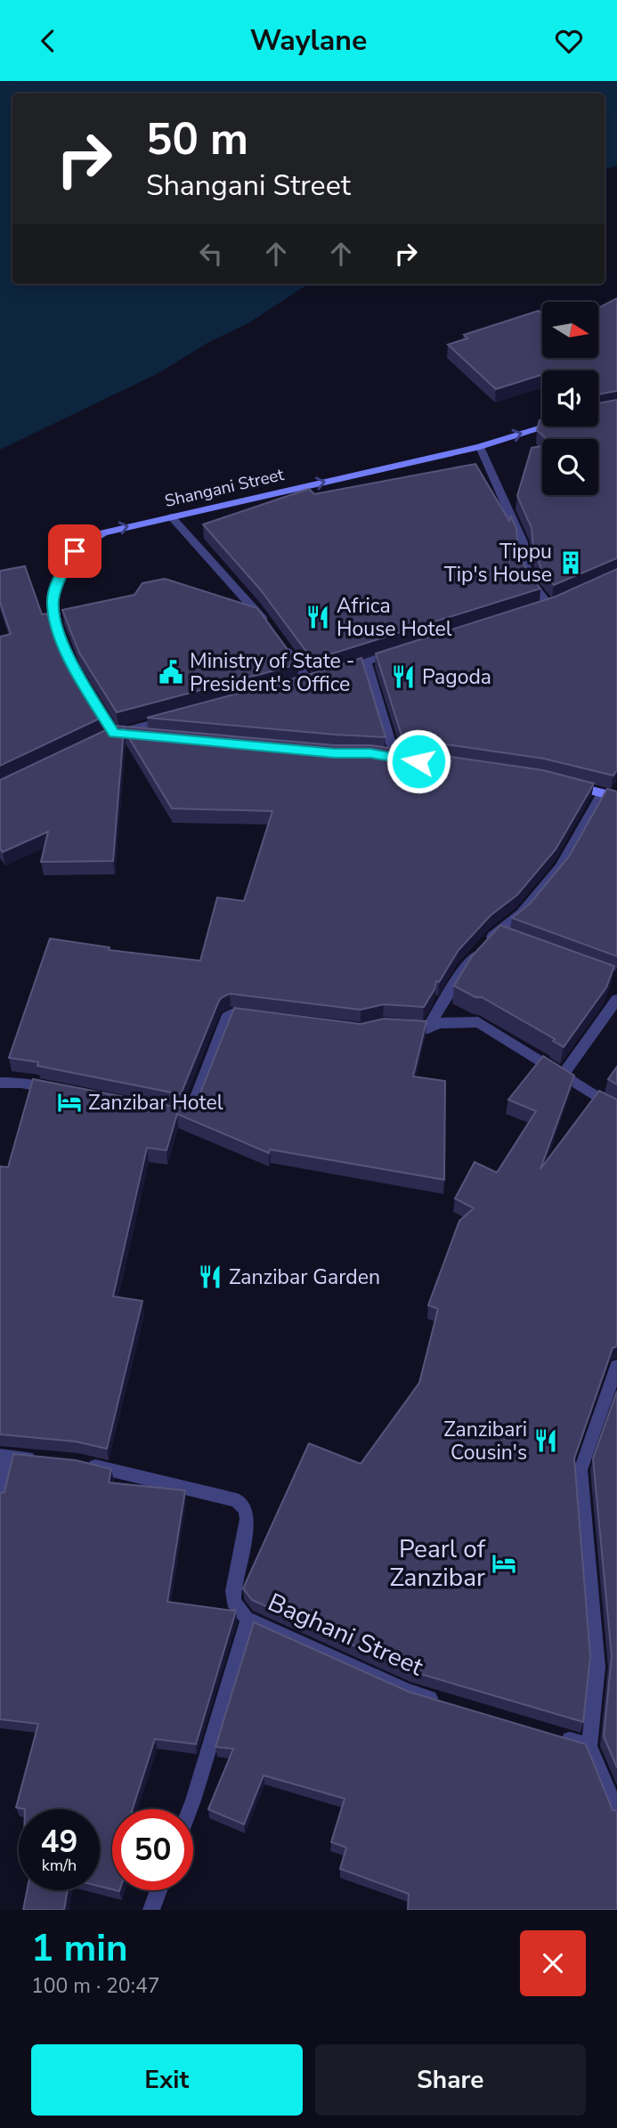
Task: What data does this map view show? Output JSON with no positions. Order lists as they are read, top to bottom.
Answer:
{
  "streets": {
    "main road": ["Shangani Street"],
    "street": ["Baghani Street"]
  },
  "places": {
    "building": ["Tippu Tip's House"],
    "restaurant": [
      "Africa House Hotel",
      "Pagoda",
      "Zanzibar Garden",
      "Zanzibari Cousin's"
    ],
    "public building": ["Ministry of State - President's Office"],
    "hotel": ["Zanzibar Hotel", "Pearl of Zanzibar"]
  },
  "north": "right",
  "page": {
    "header": "Waylane",
    "turn": ["50 m", "Shangani Street"],
    "speed": "49 km/h",
    "limit": "50",
    "heading": ["1 min", "100 m · 20:47"],
    "buttons": ["Exit", "Share"]
  }
}
